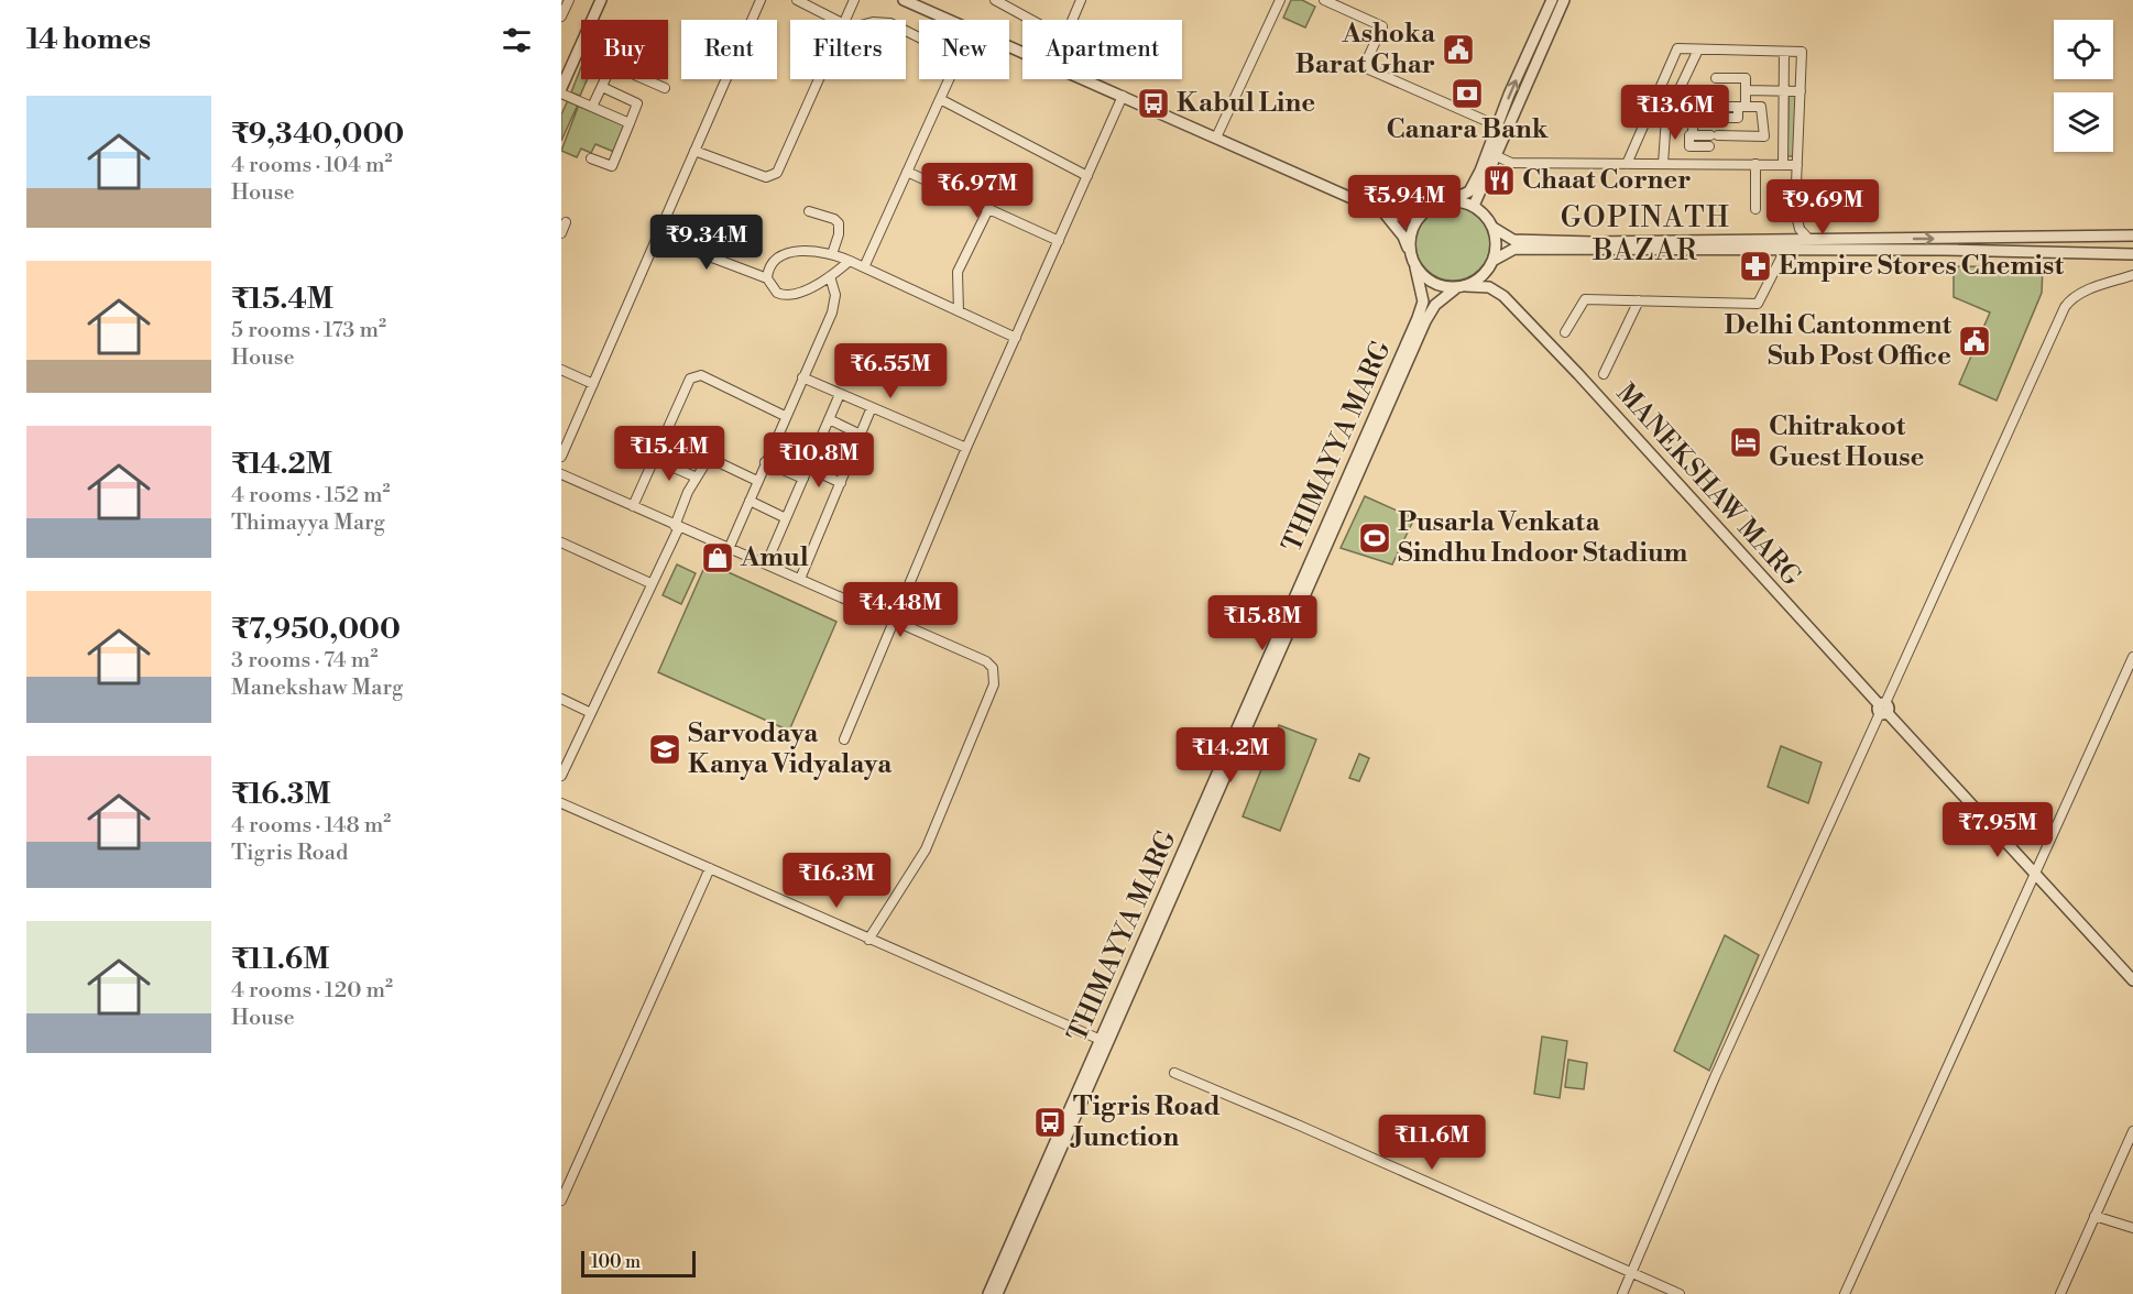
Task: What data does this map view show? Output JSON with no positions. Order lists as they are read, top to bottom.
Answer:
{
  "streets": {
    "street": ["THIMAYYA MARG", "MANEKSHAW MARG"]
  },
  "crossings": [
    ["THIMAYYA MARG", "MANEKSHAW MARG"]
  ],
  "districts": ["GOPINATH BAZAR"],
  "places": {
    "public building": ["Ashoka Barat Ghar", "Delhi Cantonment Sub Post Office"],
    "bank": ["Canara Bank"],
    "bus stop": ["Kabul Line", "Tigris Road Junction"],
    "restaurant": ["Chaat Corner"],
    "pharmacy": ["Empire Stores Chemist"],
    "hotel": ["Chitrakoot Guest House"],
    "sports": ["Pusarla Venkata Sindhu Indoor Stadium"],
    "shop": ["Amul"],
    "school or university": ["Sarvodaya Kanya Vidyalaya"]
  },
  "scale_bar": "100 m",
  "page": {
    "heading": "14 homes",
    "chip": [
      "Buy",
      "Rent",
      "Filters",
      "New",
      "Apartment"
    ],
    "list": [
      {
        "name": "₹9,340,000",
        "note": "4 rooms · 104 m² · House"
      },
      {
        "name": "₹15.4M",
        "note": "5 rooms · 173 m² · House"
      },
      {
        "name": "₹14.2M",
        "note": "4 rooms · 152 m² · Thimayya Marg"
      },
      {
        "name": "₹7,950,000",
        "note": "3 rooms · 74 m² · Manekshaw Marg"
      },
      {
        "name": "₹16.3M",
        "note": "4 rooms · 148 m² · Tigris Road"
      },
      {
        "name": "₹11.6M",
        "note": "4 rooms · 120 m² · House"
      }
    ],
    "price": [
      "₹13.6M",
      "₹6.97M",
      "₹5.94M",
      "₹9.69M",
      "₹9.34M",
      "₹6.55M",
      "₹15.4M",
      "₹10.8M",
      "₹4.48M",
      "₹15.8M",
      "₹14.2M",
      "₹7.95M",
      "₹16.3M",
      "₹11.6M"
    ],
    "scale": "100 m"
  }
}
